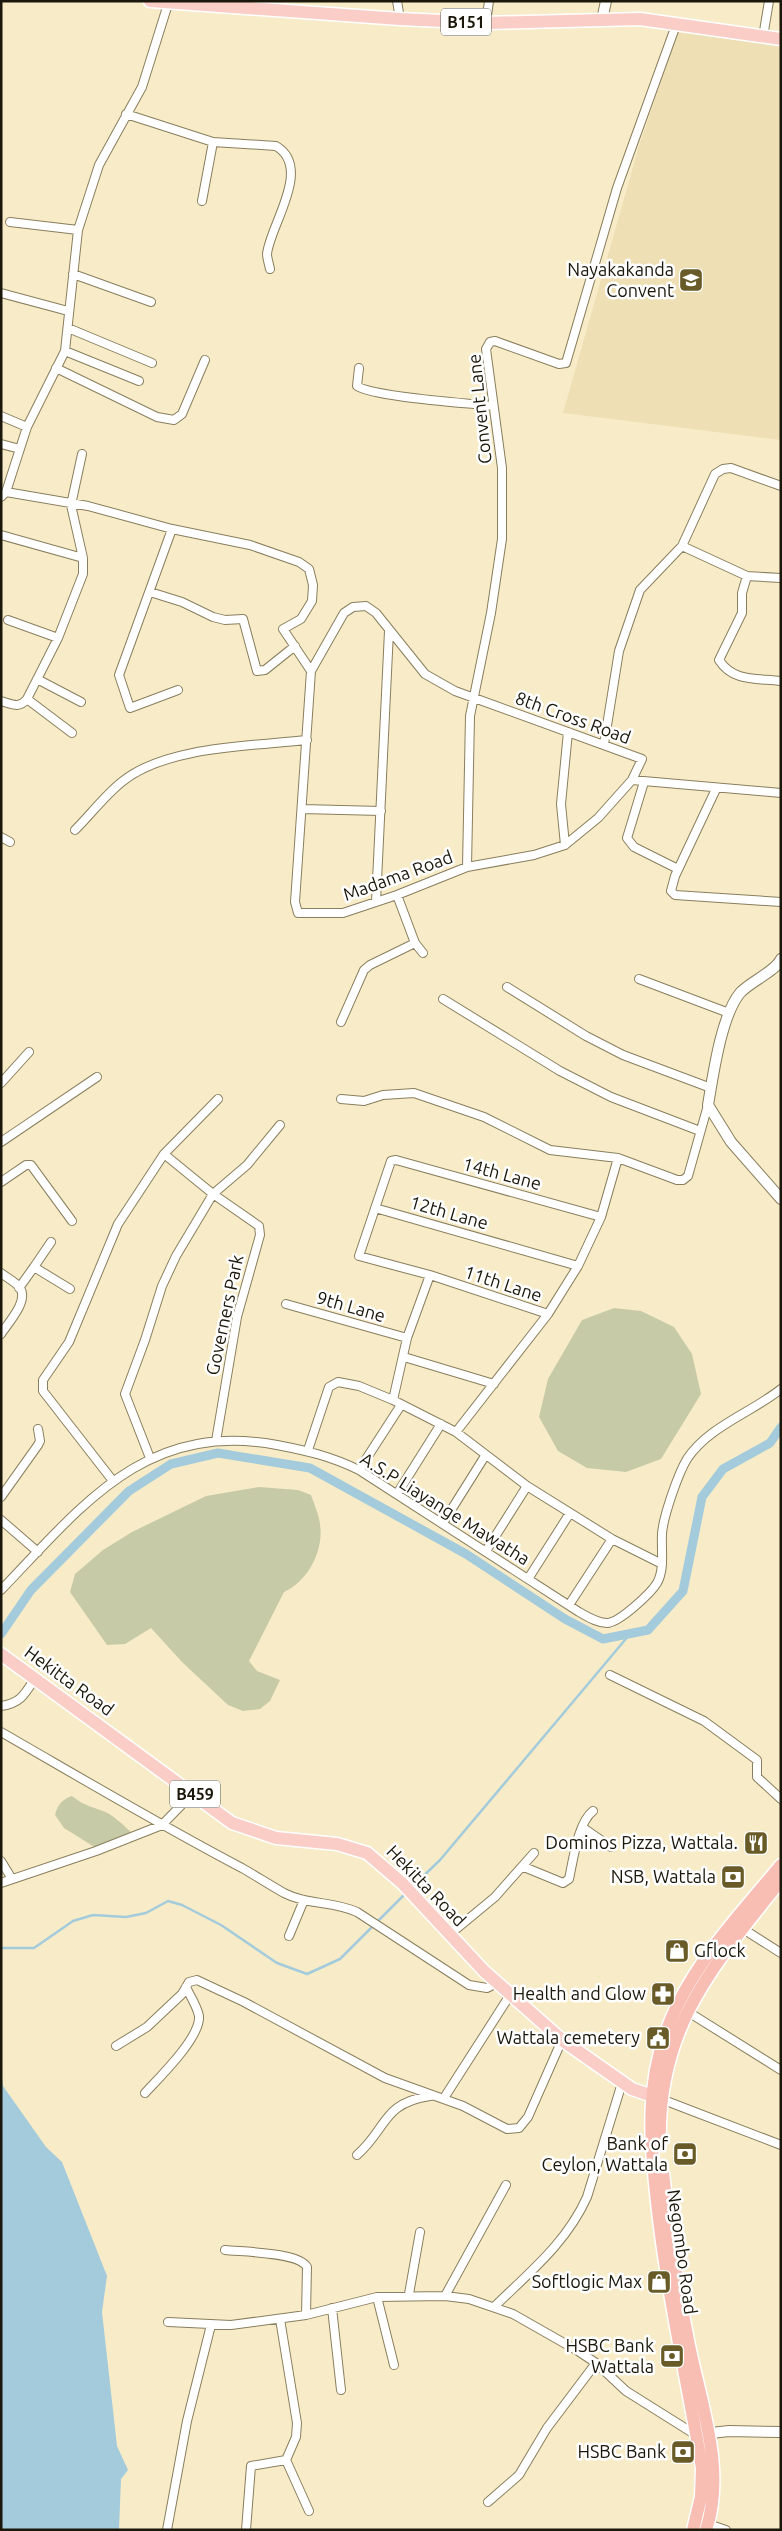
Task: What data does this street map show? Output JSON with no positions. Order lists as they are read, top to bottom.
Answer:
{
  "streets": {
    "highway": ["Negombo Road"],
    "main road": ["B151", "Hekitta Road", "B459"],
    "street": [
      "Convent Lane",
      "8th Cross Road",
      "Madama Road",
      "14th Lane",
      "12th Lane",
      "11th Lane",
      "9th Lane",
      "Governers Park",
      "A.S.P Liayange Mawatha"
    ]
  },
  "crossings": [
    ["B151", "Convent Lane"],
    ["Convent Lane", "8th Cross Road"],
    ["Convent Lane", "Madama Road"],
    ["8th Cross Road", "Madama Road"],
    ["14th Lane", "12th Lane"],
    ["Governers Park", "A.S.P Liayange Mawatha"],
    ["Hekitta Road", "Negombo Road"]
  ],
  "places": {
    "school or university": ["Nayakakanda Convent"],
    "restaurant": ["Dominos Pizza, Wattala."],
    "bank": [
      "NSB, Wattala",
      "Bank of Ceylon, Wattala",
      "HSBC Bank Wattala",
      "HSBC Bank"
    ],
    "shop": ["Gflock", "Softlogic Max"],
    "pharmacy": ["Health and Glow"],
    "public building": ["Wattala cemetery"]
  }
}
